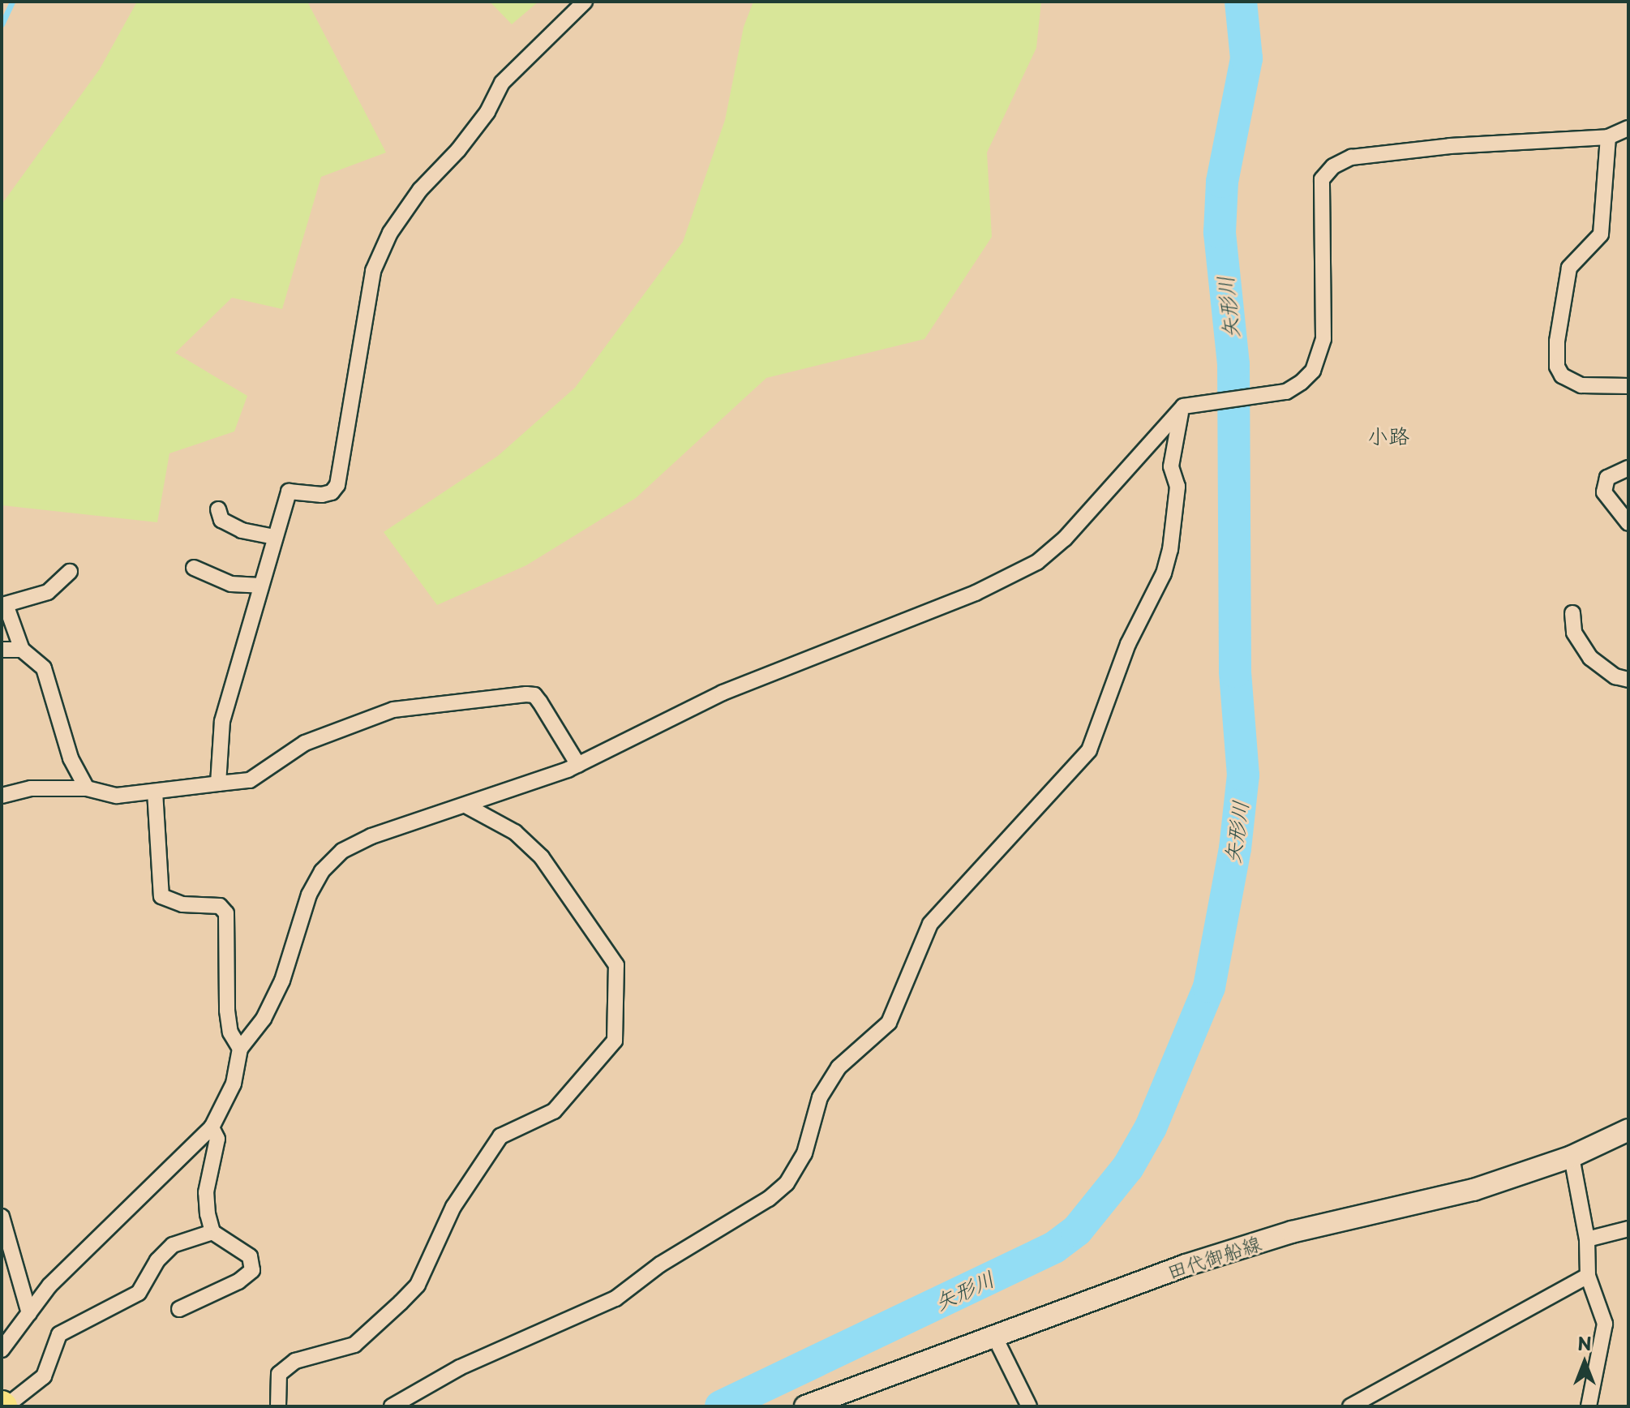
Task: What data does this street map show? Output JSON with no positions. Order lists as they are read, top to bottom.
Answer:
{
  "streets": {
    "main road": ["田代御船線"]
  },
  "districts": ["小路"],
  "water": ["矢形川"],
  "north": "top"
}
